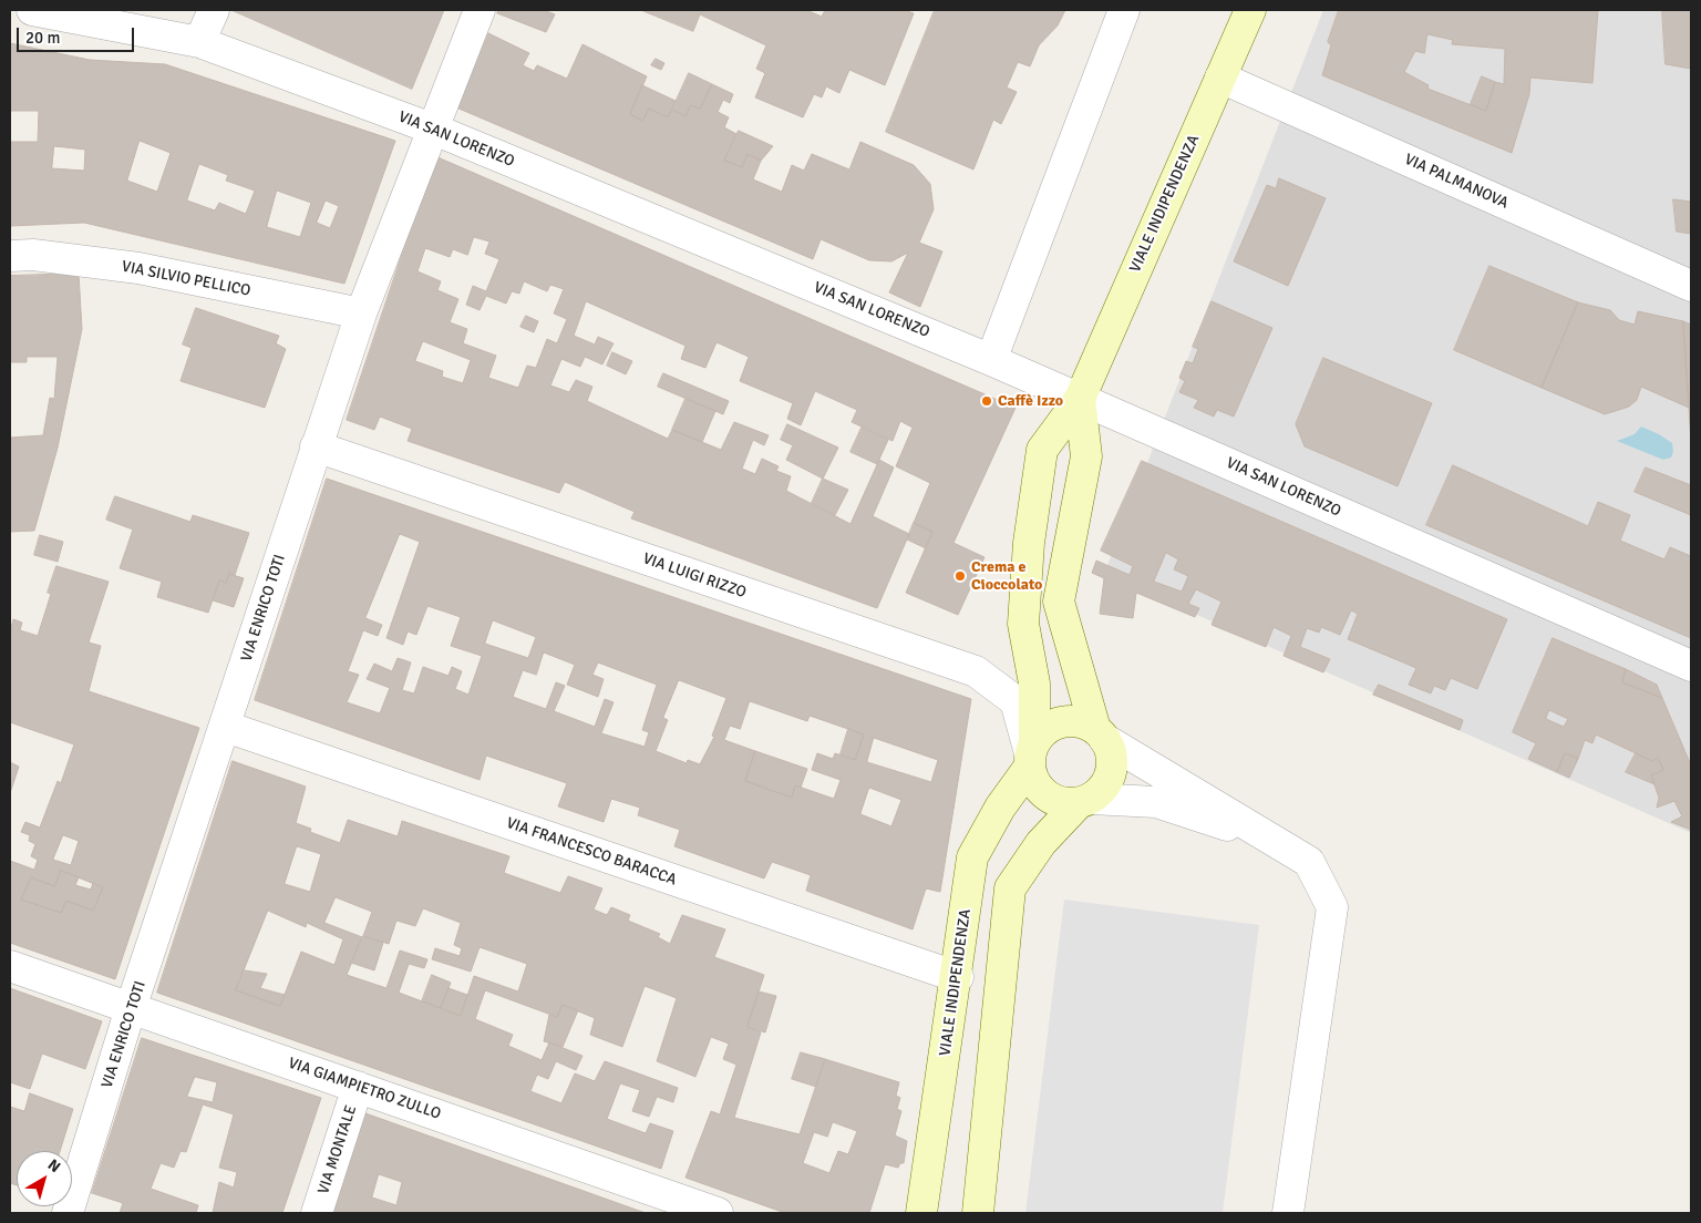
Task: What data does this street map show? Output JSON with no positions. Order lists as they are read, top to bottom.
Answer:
{
  "streets": {
    "main road": ["VIALE INDIPENDENZA"],
    "street": [
      "VIA SAN LORENZO",
      "VIA PALMANOVA",
      "VIA SILVIO PELLICO",
      "VIA LUIGI RIZZO",
      "VIA ENRICO TOTI",
      "VIA FRANCESCO BARACCA",
      "VIA GIAMPIETRO ZULLO",
      "VIA MONTALE"
    ]
  },
  "crossings": [
    ["VIA SAN LORENZO", "VIALE INDIPENDENZA"],
    ["VIA SAN LORENZO", "VIA ENRICO TOTI"],
    ["VIA PALMANOVA", "VIALE INDIPENDENZA"],
    ["VIALE INDIPENDENZA", "VIA LUIGI RIZZO"],
    ["VIALE INDIPENDENZA", "VIA FRANCESCO BARACCA"],
    ["VIA SILVIO PELLICO", "VIA ENRICO TOTI"],
    ["VIA LUIGI RIZZO", "VIA ENRICO TOTI"],
    ["VIA ENRICO TOTI", "VIA FRANCESCO BARACCA"],
    ["VIA ENRICO TOTI", "VIA GIAMPIETRO ZULLO"],
    ["VIA GIAMPIETRO ZULLO", "VIA MONTALE"]
  ],
  "places": ["Caffè Izzo", "Crema e Cioccolato"],
  "scale_bar": "20 m",
  "north": "top right"
}
